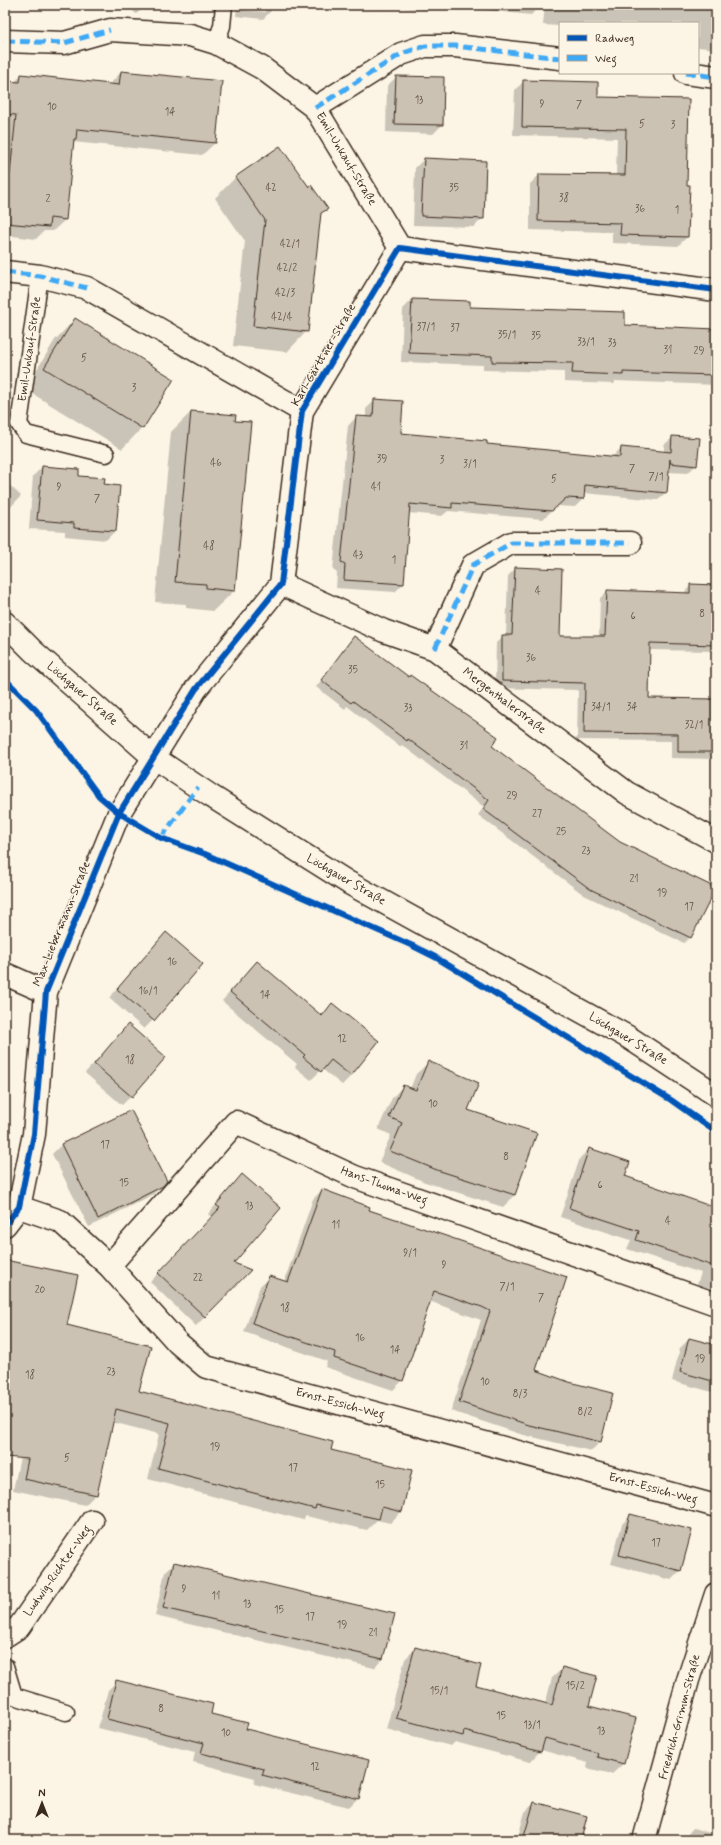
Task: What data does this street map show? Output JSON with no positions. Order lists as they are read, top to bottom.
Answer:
{
  "streets": {
    "street": [
      "Emil-Unkauf-Straße",
      "Karl-Gärttner-Straße",
      "Löchgauer Straße",
      "Mergenthalerstraße",
      "Max-Liebermann-Straße",
      "Hans-Thoma-Weg",
      "Ernst-Essich-Weg",
      "Ludwig-Richter-Weg",
      "Friedrich-Grimm-Straße"
    ]
  },
  "crossings": [
    ["Emil-Unkauf-Straße", "Karl-Gärttner-Straße"],
    ["Karl-Gärttner-Straße", "Mergenthalerstraße"],
    ["Löchgauer Straße", "Max-Liebermann-Straße"],
    ["Max-Liebermann-Straße", "Ernst-Essich-Weg"],
    ["Hans-Thoma-Weg", "Ernst-Essich-Weg"]
  ],
  "house_numbers": [
    "13",
    "9",
    "7",
    "10",
    "14",
    "5",
    "3",
    "42",
    "35",
    "38",
    "2",
    "36",
    "1",
    "42/1",
    "42/2",
    "42/3",
    "42/4",
    "37/1",
    "37",
    "35/1",
    "35",
    "33/1",
    "33",
    "31",
    "29",
    "5",
    "3",
    "39",
    "3",
    "46",
    "3/1",
    "7",
    "7/1",
    "5",
    "9",
    "41",
    "7",
    "48",
    "43",
    "1",
    "4",
    "8",
    "6",
    "36",
    "35",
    "34/1",
    "34",
    "33",
    "32/1",
    "31",
    "29",
    "27",
    "25",
    "23",
    "21",
    "19",
    "17",
    "16",
    "16/1",
    "14",
    "12",
    "18",
    "10",
    "17",
    "8",
    "15",
    "6",
    "13",
    "4",
    "11",
    "9/1",
    "9",
    "22",
    "7/1",
    "20",
    "7",
    "18",
    "16",
    "14",
    "19",
    "23",
    "18",
    "10",
    "8/3",
    "8/2",
    "19",
    "5",
    "17",
    "15",
    "17",
    "9",
    "11",
    "13",
    "15",
    "17",
    "19",
    "21",
    "15/2",
    "15/1",
    "8",
    "15",
    "13/1",
    "13",
    "10",
    "12"
  ],
  "legend": ["Radweg", "Weg"],
  "north": "top"
}
